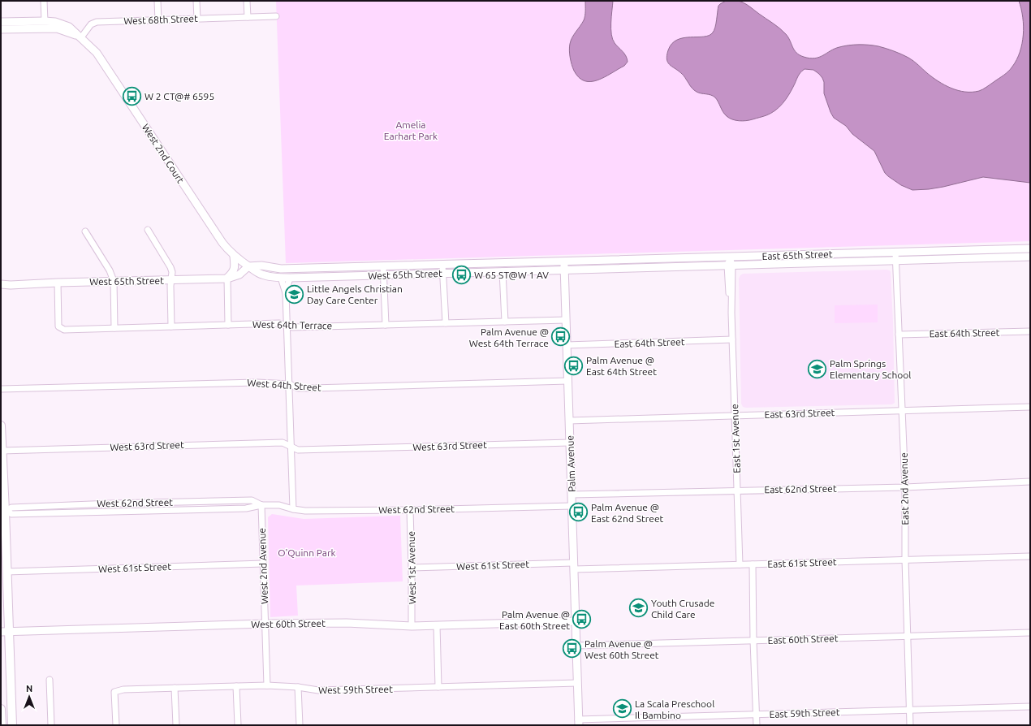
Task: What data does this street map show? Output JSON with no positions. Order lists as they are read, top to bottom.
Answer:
{
  "streets": {
    "main road": [
      "West 2nd Court",
      "East 65th Street",
      "West 65th Street",
      "Palm Avenue",
      "West 60th Street"
    ],
    "street": [
      "West 68th Street",
      "West 64th Terrace",
      "East 64th Street",
      "West 64th Street",
      "East 63rd Street",
      "East 1st Avenue",
      "West 63rd Street",
      "East 62nd Street",
      "East 2nd Avenue",
      "West 62nd Street",
      "East 61st Street",
      "West 61st Street",
      "West 2nd Avenue",
      "West 1st Avenue",
      "East 60th Street",
      "West 59th Street",
      "East 59th Street"
    ]
  },
  "crossings": [
    ["West 68th Street", "West 2nd Court"],
    ["West 2nd Court", "West 65th Street"],
    ["East 65th Street", "West 65th Street"],
    ["East 65th Street", "East 1st Avenue"],
    ["East 65th Street", "Palm Avenue"],
    ["East 65th Street", "East 2nd Avenue"],
    ["West 65th Street", "West 64th Terrace"],
    ["West 65th Street", "Palm Avenue"],
    ["West 64th Terrace", "Palm Avenue"],
    ["East 64th Street", "East 1st Avenue"],
    ["East 64th Street", "Palm Avenue"],
    ["East 64th Street", "East 2nd Avenue"],
    ["West 64th Street", "Palm Avenue"],
    ["East 63rd Street", "East 1st Avenue"],
    ["East 63rd Street", "Palm Avenue"],
    ["East 63rd Street", "East 2nd Avenue"],
    ["East 1st Avenue", "East 62nd Street"],
    ["East 1st Avenue", "East 61st Street"],
    ["West 63rd Street", "Palm Avenue"],
    ["Palm Avenue", "East 62nd Street"],
    ["Palm Avenue", "West 62nd Street"],
    ["Palm Avenue", "East 61st Street"],
    ["Palm Avenue", "West 61st Street"],
    ["Palm Avenue", "West 60th Street"],
    ["Palm Avenue", "East 60th Street"],
    ["Palm Avenue", "West 59th Street"],
    ["Palm Avenue", "East 59th Street"],
    ["East 62nd Street", "East 2nd Avenue"],
    ["East 2nd Avenue", "East 61st Street"],
    ["East 2nd Avenue", "East 60th Street"],
    ["East 2nd Avenue", "East 59th Street"],
    ["West 62nd Street", "West 2nd Avenue"],
    ["West 62nd Street", "West 1st Avenue"],
    ["East 61st Street", "West 61st Street"],
    ["West 61st Street", "West 2nd Avenue"],
    ["West 61st Street", "West 1st Avenue"],
    ["West 2nd Avenue", "West 60th Street"],
    ["West 2nd Avenue", "West 59th Street"],
    ["West 1st Avenue", "West 60th Street"]
  ],
  "parks": ["Amelia Earhart Park", "O'Quinn Park"],
  "places": {
    "bus stop": [
      "W 2 CT@# 6595",
      "W 65 ST@W 1 AV",
      "Palm Avenue @ West 64th Terrace",
      "Palm Avenue @ East 64th Street",
      "Palm Avenue @ East 62nd Street",
      "Palm Avenue @ East 60th Street",
      "Palm Avenue @ West 60th Street"
    ],
    "school or university": [
      "Little Angels Christian Day Care Center",
      "Palm Springs Elementary School",
      "Youth Crusade Child Care",
      "La Scala Preschool Il Bambino"
    ]
  },
  "north": "top"
}
